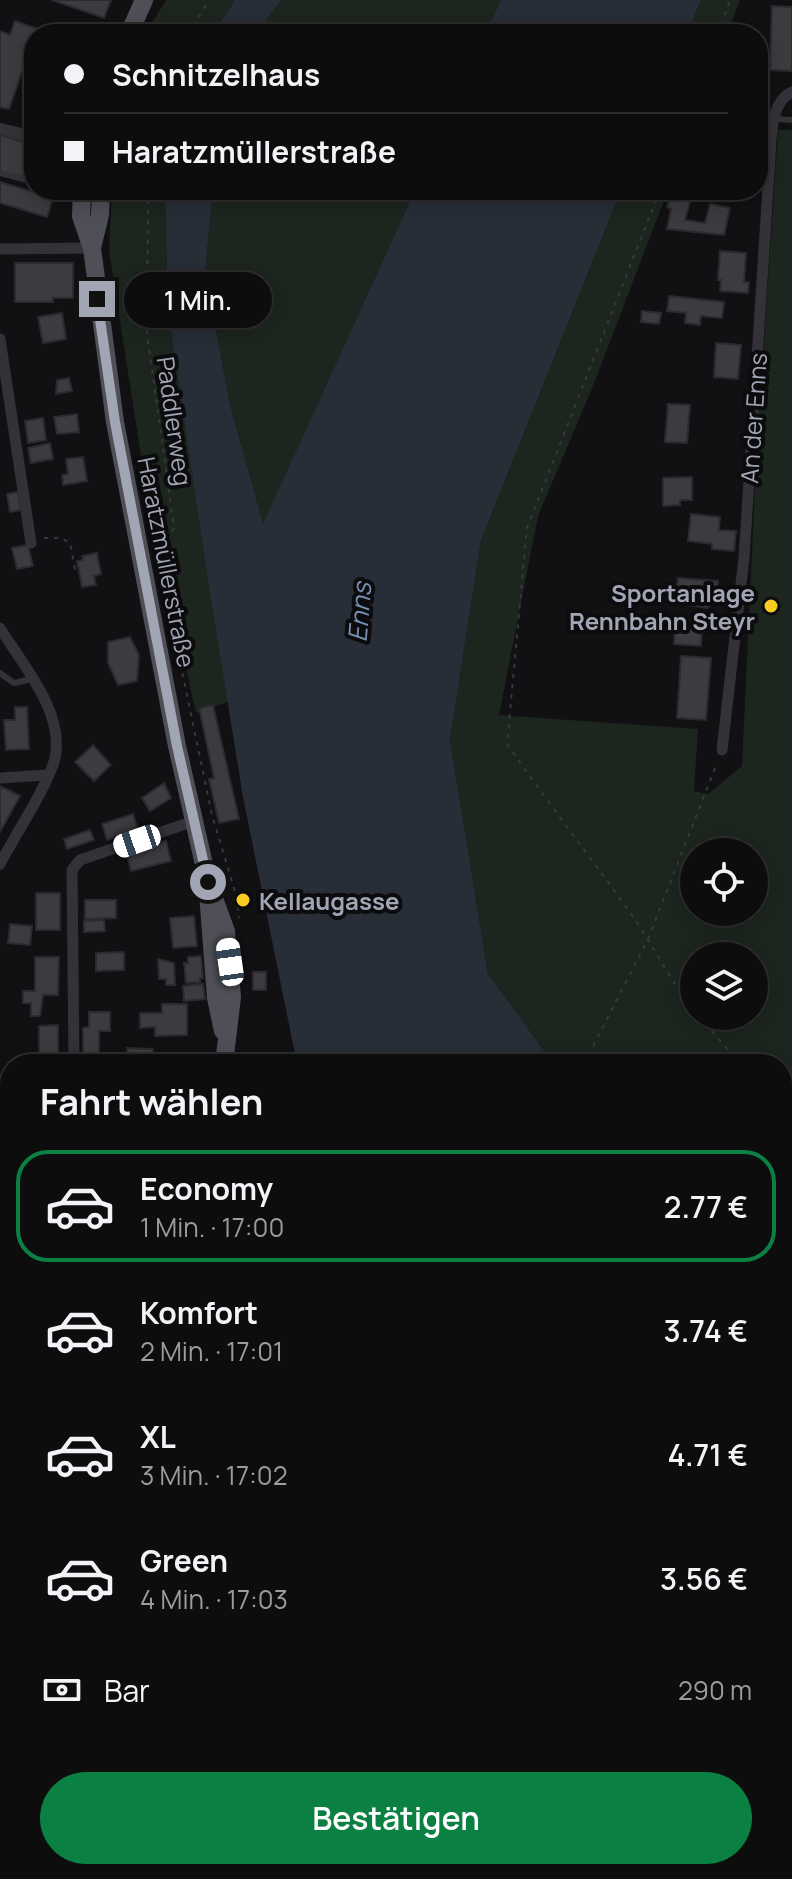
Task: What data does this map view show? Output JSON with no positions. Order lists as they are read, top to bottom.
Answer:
{
  "streets": {
    "main road": ["Haratzmüllerstraße"],
    "street": ["An der Enns"],
    "path": ["Paddlerweg"]
  },
  "water": ["Enns"],
  "places": ["Sportanlage Rennbahn Steyr", "Kellaugasse"],
  "page": {
    "banner": ["Schnitzelhaus", "Haratzmüllerstraße"],
    "bubble": "1 Min.",
    "heading": "Fahrt wählen",
    "list": [
      {
        "name": "Economy",
        "note": "1 Min. · 17:00",
        "value": "2.77 €"
      },
      {
        "name": "Komfort",
        "note": "2 Min. · 17:01",
        "value": "3.74 €"
      },
      {
        "name": "XL",
        "note": "3 Min. · 17:02",
        "value": "4.71 €"
      },
      {
        "name": "Green",
        "note": "4 Min. · 17:03",
        "value": "3.56 €"
      }
    ],
    "pay": ["Bar", "290 m"],
    "buttons": "Bestätigen"
  }
}
